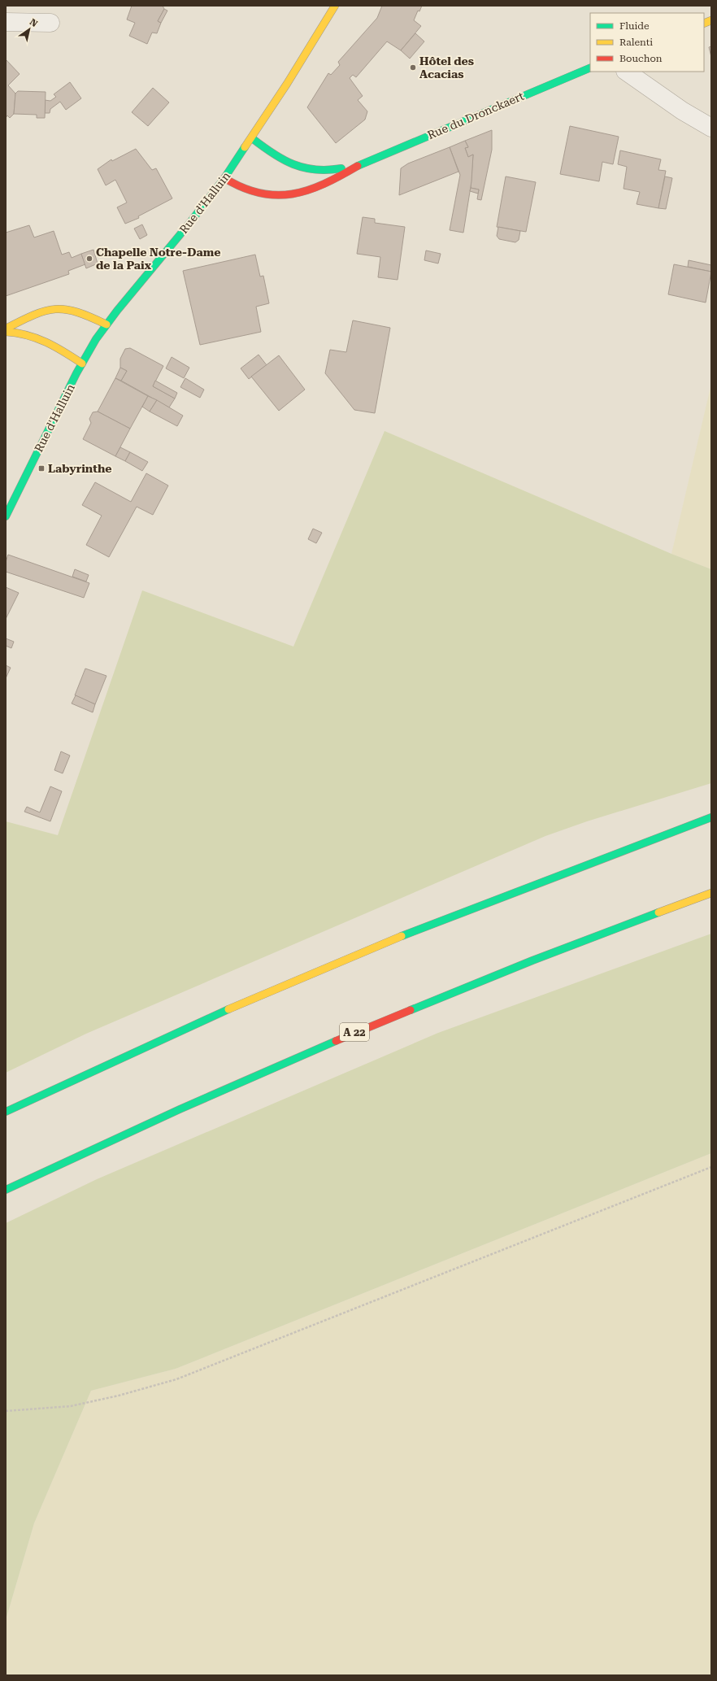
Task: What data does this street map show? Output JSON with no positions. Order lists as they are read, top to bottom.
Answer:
{
  "streets": {
    "main road": ["Rue du Dronckaert", "Rue d'Halluin", "A 22"]
  },
  "crossings": [
    ["Rue du Dronckaert", "Rue d'Halluin"]
  ],
  "places": {
    "other": ["Hôtel des Acacias", "Chapelle Notre-Dame de la Paix"],
    "transit": ["Labyrinthe"]
  },
  "legend": ["Fluide", "Ralenti", "Bouchon"],
  "north": "top right"
}
